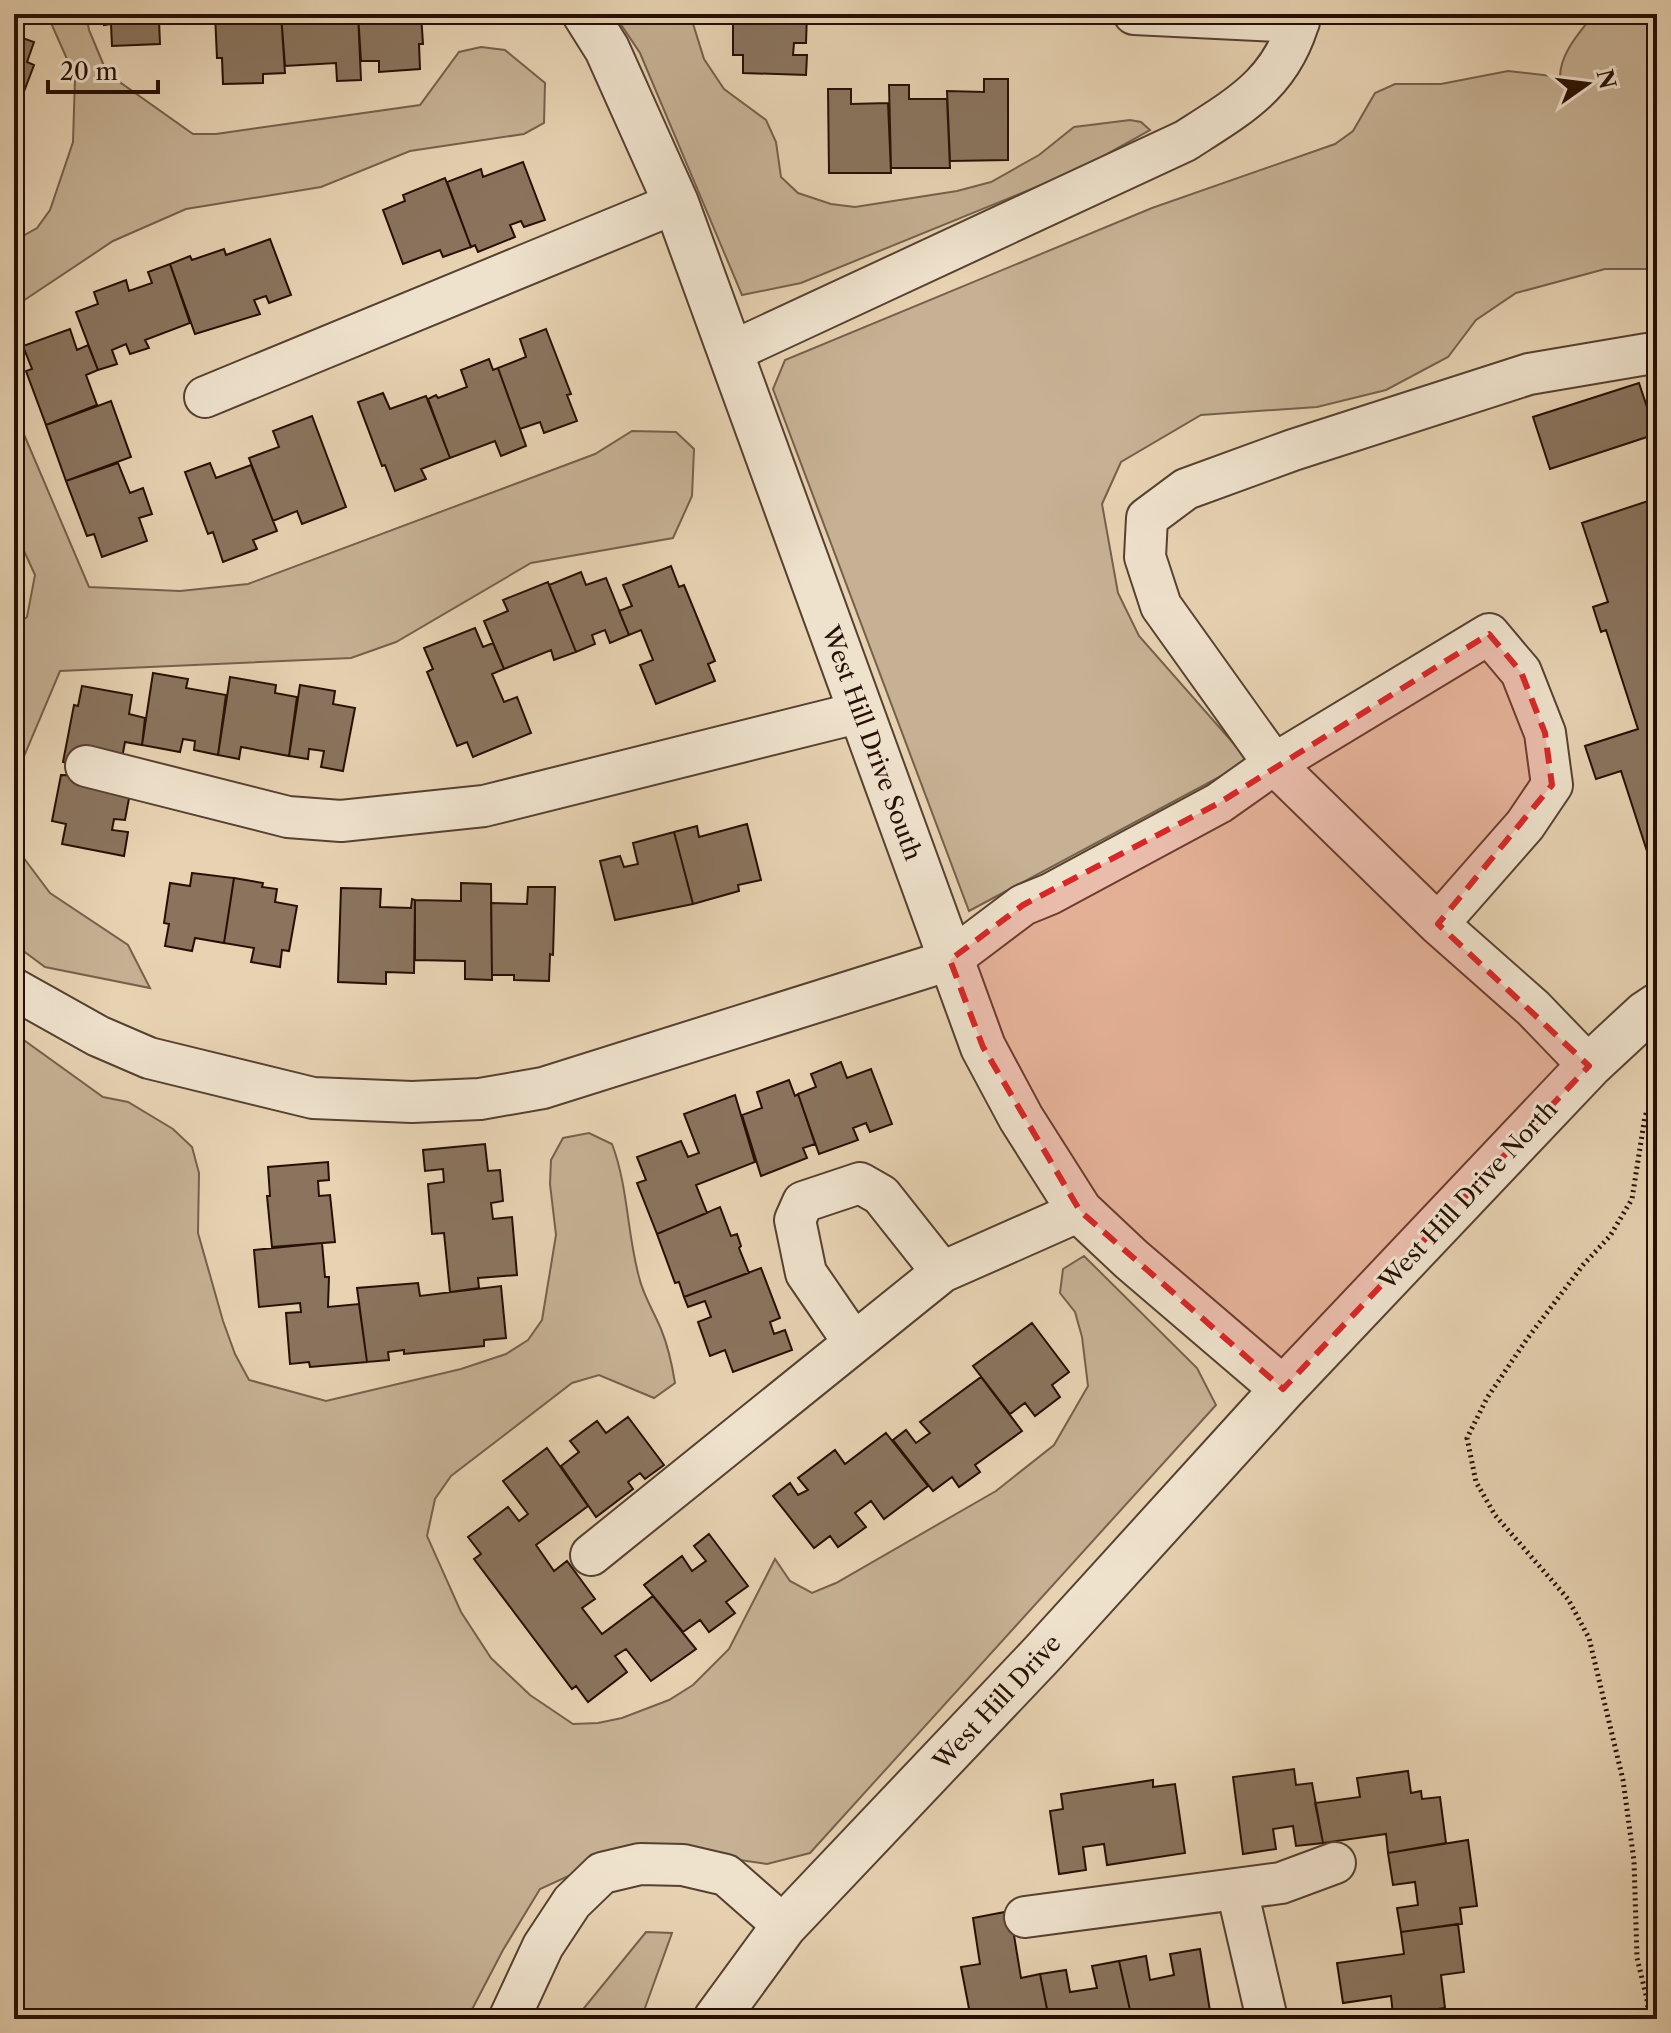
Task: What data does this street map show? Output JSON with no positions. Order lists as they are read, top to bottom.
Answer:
{
  "streets": {
    "street": ["West Hill Drive South", "West Hill Drive North", "West Hill Drive"]
  },
  "crossings": [
    ["West Hill Drive South", "West Hill Drive North"],
    ["West Hill Drive South", "West Hill Drive"],
    ["West Hill Drive North", "West Hill Drive"]
  ],
  "scale_bar": "20 m",
  "north": "right"
}
